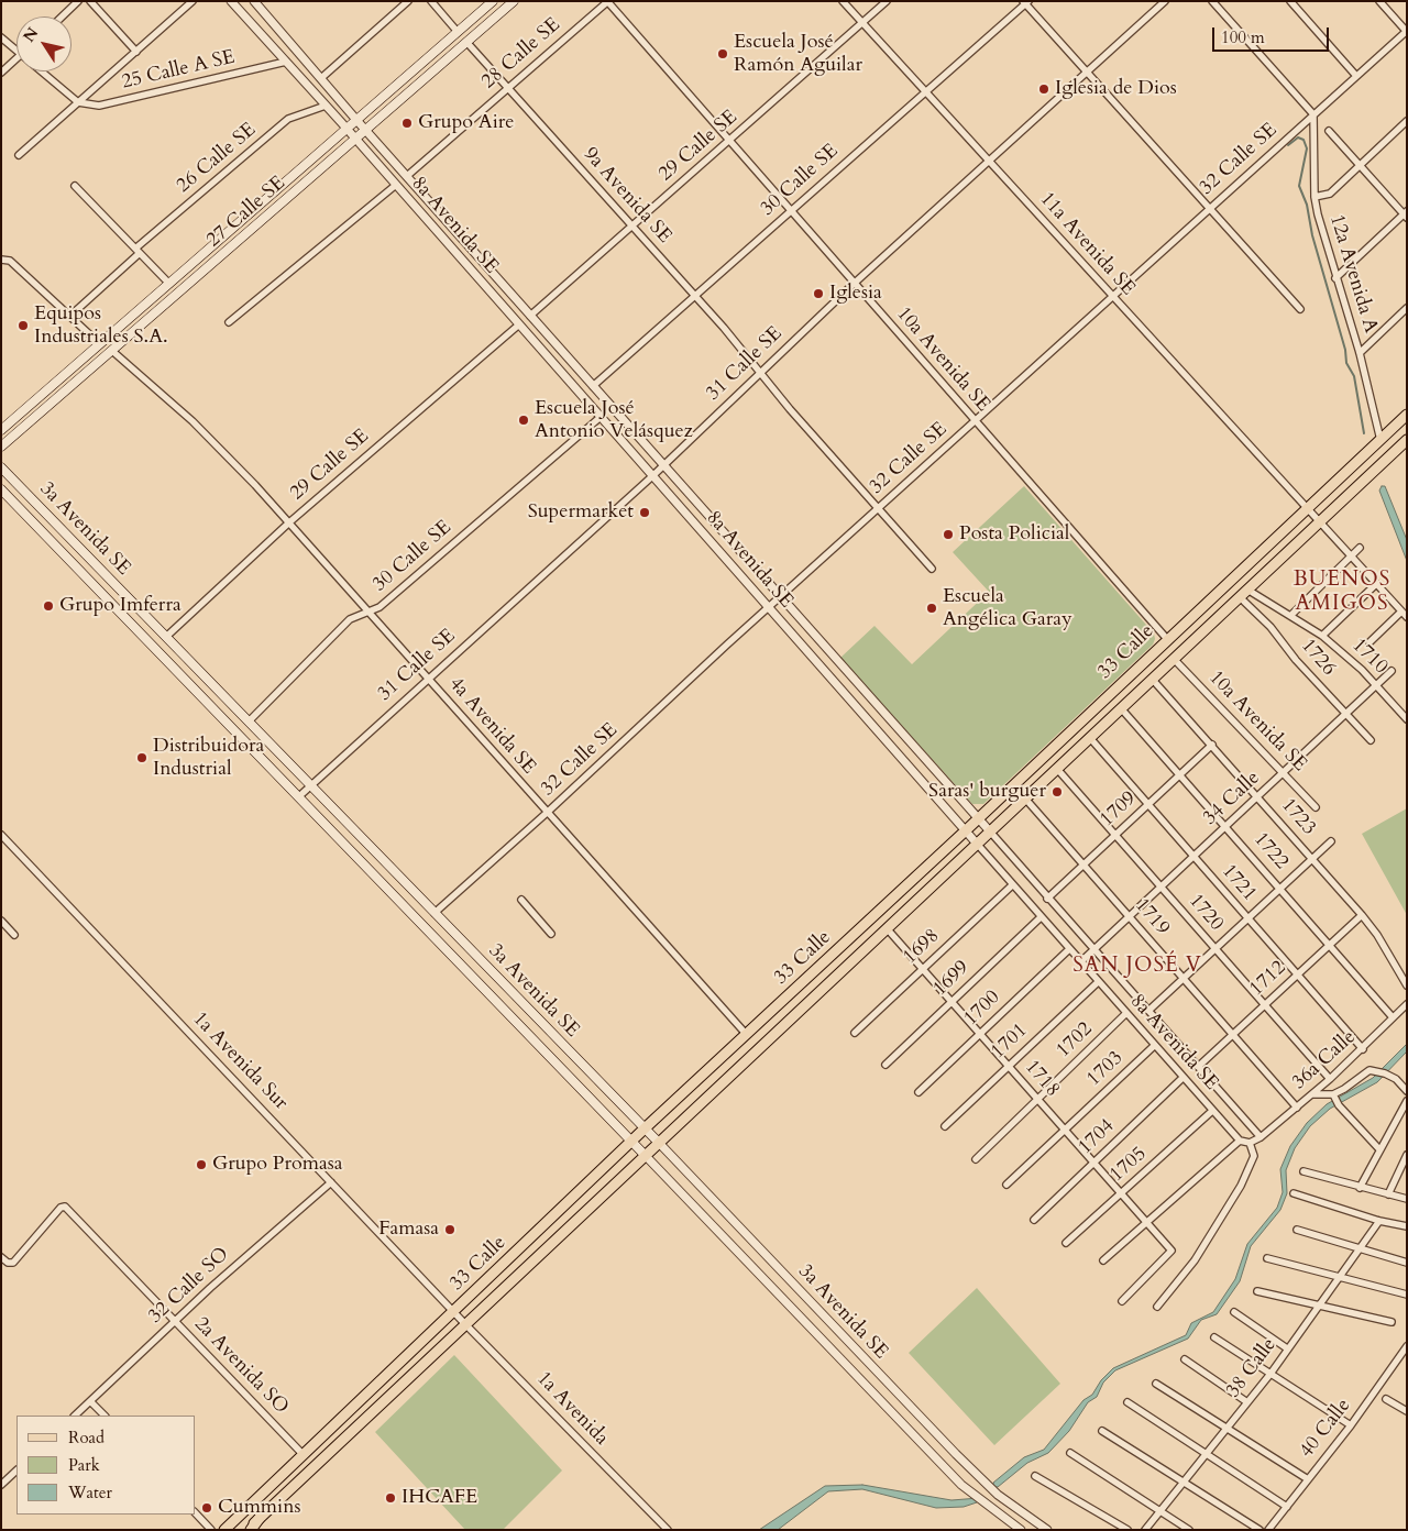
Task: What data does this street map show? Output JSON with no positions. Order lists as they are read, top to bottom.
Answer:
{
  "streets": {
    "main road": ["27 Calle SE", "3a Avenida SE", "33 Calle"],
    "street": [
      "28 Calle SE",
      "25 Calle A SE",
      "29 Calle SE",
      "26 Calle SE",
      "32 Calle SE",
      "30 Calle SE",
      "9a Avenida SE",
      "8a Avenida SE",
      "11a Avenida SE",
      "12a Avenida A",
      "10a Avenida SE",
      "31 Calle SE",
      "1710",
      "1726",
      "4a Avenida SE",
      "34 Calle",
      "1709",
      "1723",
      "1722",
      "1721",
      "1720",
      "1719",
      "1698",
      "1699",
      "1712",
      "1700",
      "1702",
      "1701",
      "36a Calle",
      "1a Avenida Sur",
      "1703",
      "1718",
      "1704",
      "1705",
      "32 Calle SO",
      "2a Avenida SO",
      "38 Calle",
      "1a Avenida",
      "40 Calle"
    ]
  },
  "crossings": [
    ["28 Calle SE", "9a Avenida SE"],
    ["28 Calle SE", "8a Avenida SE"],
    ["28 Calle SE", "10a Avenida SE"],
    ["25 Calle A SE", "8a Avenida SE"],
    ["29 Calle SE", "9a Avenida SE"],
    ["29 Calle SE", "8a Avenida SE"],
    ["29 Calle SE", "11a Avenida SE"],
    ["29 Calle SE", "10a Avenida SE"],
    ["29 Calle SE", "3a Avenida SE"],
    ["29 Calle SE", "4a Avenida SE"],
    ["26 Calle SE", "8a Avenida SE"],
    ["32 Calle SE", "9a Avenida SE"],
    ["32 Calle SE", "8a Avenida SE"],
    ["32 Calle SE", "11a Avenida SE"],
    ["32 Calle SE", "12a Avenida A"],
    ["32 Calle SE", "10a Avenida SE"],
    ["32 Calle SE", "3a Avenida SE"],
    ["32 Calle SE", "4a Avenida SE"],
    ["30 Calle SE", "9a Avenida SE"],
    ["30 Calle SE", "8a Avenida SE"],
    ["30 Calle SE", "11a Avenida SE"],
    ["30 Calle SE", "10a Avenida SE"],
    ["30 Calle SE", "3a Avenida SE"],
    ["30 Calle SE", "4a Avenida SE"],
    ["9a Avenida SE", "27 Calle SE"],
    ["9a Avenida SE", "31 Calle SE"],
    ["27 Calle SE", "8a Avenida SE"],
    ["27 Calle SE", "4a Avenida SE"],
    ["8a Avenida SE", "31 Calle SE"],
    ["8a Avenida SE", "33 Calle"],
    ["8a Avenida SE", "34 Calle"],
    ["8a Avenida SE", "1709"],
    ["8a Avenida SE", "1698"],
    ["8a Avenida SE", "1699"],
    ["8a Avenida SE", "1712"],
    ["8a Avenida SE", "1700"],
    ["8a Avenida SE", "1702"],
    ["8a Avenida SE", "1701"],
    ["8a Avenida SE", "36a Calle"],
    ["8a Avenida SE", "1703"],
    ["8a Avenida SE", "1704"],
    ["8a Avenida SE", "1705"],
    ["11a Avenida SE", "31 Calle SE"],
    ["11a Avenida SE", "33 Calle"],
    ["12a Avenida A", "33 Calle"],
    ["10a Avenida SE", "31 Calle SE"],
    ["10a Avenida SE", "33 Calle"],
    ["10a Avenida SE", "34 Calle"],
    ["31 Calle SE", "3a Avenida SE"],
    ["31 Calle SE", "4a Avenida SE"],
    ["3a Avenida SE", "33 Calle"],
    ["33 Calle", "1710"],
    ["33 Calle", "1726"],
    ["33 Calle", "4a Avenida SE"],
    ["33 Calle", "1723"],
    ["33 Calle", "1722"],
    ["33 Calle", "1721"],
    ["33 Calle", "1720"],
    ["33 Calle", "1719"],
    ["33 Calle", "1a Avenida Sur"],
    ["33 Calle", "1718"],
    ["33 Calle", "2a Avenida SO"],
    ["33 Calle", "1a Avenida"],
    ["1710", "34 Calle"],
    ["1726", "34 Calle"],
    ["34 Calle", "1723"],
    ["34 Calle", "1722"],
    ["34 Calle", "1721"],
    ["34 Calle", "1720"],
    ["34 Calle", "1719"],
    ["1709", "1723"],
    ["1709", "1722"],
    ["1709", "1721"],
    ["1709", "1720"],
    ["1709", "1719"],
    ["1723", "1712"],
    ["1722", "1712"],
    ["1722", "36a Calle"],
    ["1721", "1712"],
    ["1721", "36a Calle"],
    ["1720", "1712"],
    ["1720", "36a Calle"],
    ["1719", "1712"],
    ["1719", "36a Calle"],
    ["1698", "1718"],
    ["1699", "1718"],
    ["1700", "1718"],
    ["1702", "1718"],
    ["1701", "1718"],
    ["1a Avenida Sur", "32 Calle SO"],
    ["1a Avenida Sur", "1a Avenida"],
    ["1703", "1718"],
    ["1718", "1704"],
    ["1718", "1705"],
    ["32 Calle SO", "2a Avenida SO"]
  ],
  "districts": ["BUENOS AMIGOS", "SAN JOSÉ V"],
  "places": [
    "Escuela José Ramón Aguilar",
    "Iglesia de Dios",
    "Grupo Aire",
    "Iglesia",
    "Equipos Industriales S.A.",
    "Escuela José Antonio Velásquez",
    "Supermarket",
    "Posta Policial",
    "Grupo Imferra",
    "Escuela Angélica Garay",
    "Distribuidora Industrial",
    "Saras' burguer",
    "Grupo Promasa",
    "Famasa",
    "IHCAFE",
    "Cummins"
  ],
  "legend": ["Road", "Park", "Water"],
  "scale_bar": "100 m",
  "north": "top left"
}
